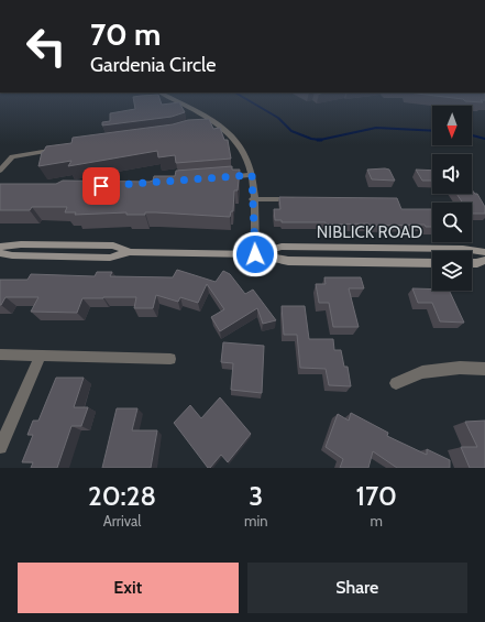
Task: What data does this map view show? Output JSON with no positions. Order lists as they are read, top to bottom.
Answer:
{
  "streets": {
    "main road": ["NIBLICK ROAD"]
  },
  "north": "bottom",
  "page": {
    "turn": ["70 m", "Gardenia Circle"],
    "eta": [
      "20:28",
      "Arrival",
      "3",
      "min",
      "170",
      "m"
    ],
    "buttons": ["Exit", "Share"]
  }
}
